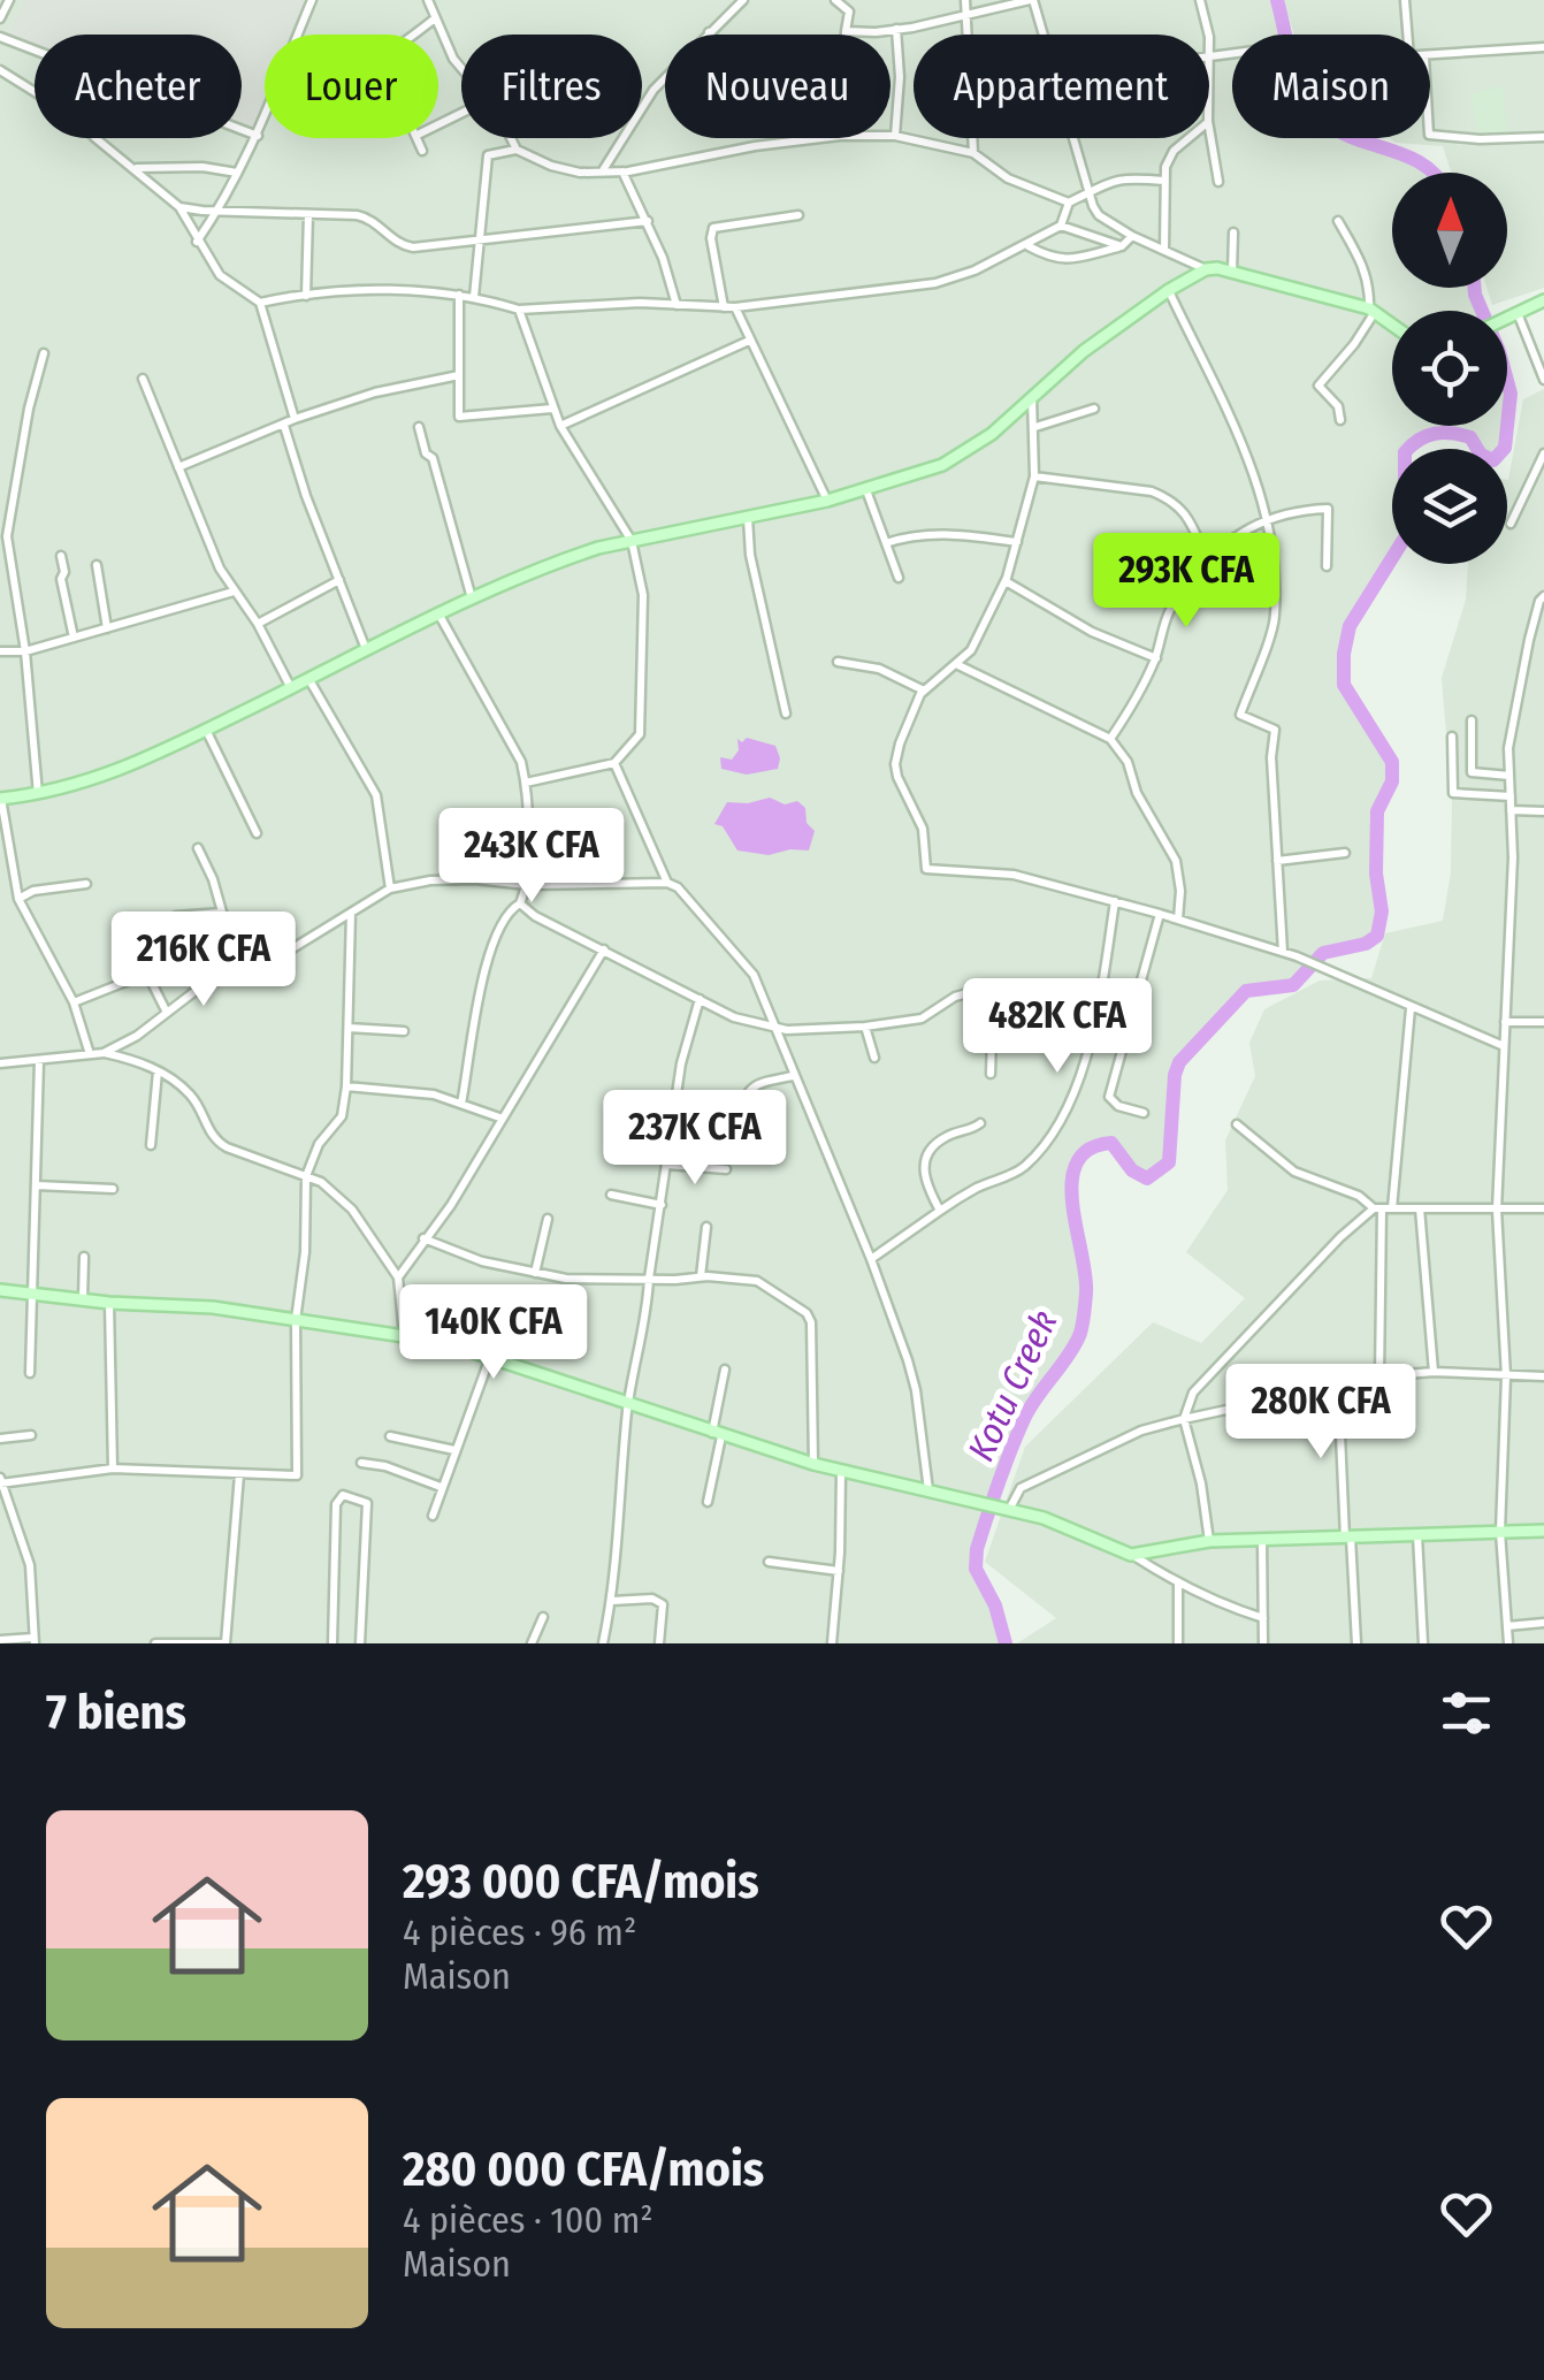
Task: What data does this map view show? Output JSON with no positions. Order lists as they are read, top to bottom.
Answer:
{
  "water": ["Kotu Creek"],
  "north": "top",
  "page": {
    "chip": [
      "Acheter",
      "Louer",
      "Filtres",
      "Nouveau",
      "Appartement",
      "Maison"
    ],
    "price": [
      "293K CFA",
      "243K CFA",
      "216K CFA",
      "482K CFA",
      "237K CFA",
      "140K CFA",
      "280K CFA"
    ],
    "heading": "7 biens",
    "list": [
      {
        "name": "293 000 CFA/mois",
        "note": "4 pièces · 96 m² · Maison"
      },
      {
        "name": "280 000 CFA/mois",
        "note": "4 pièces · 100 m² · Maison"
      }
    ]
  }
}
